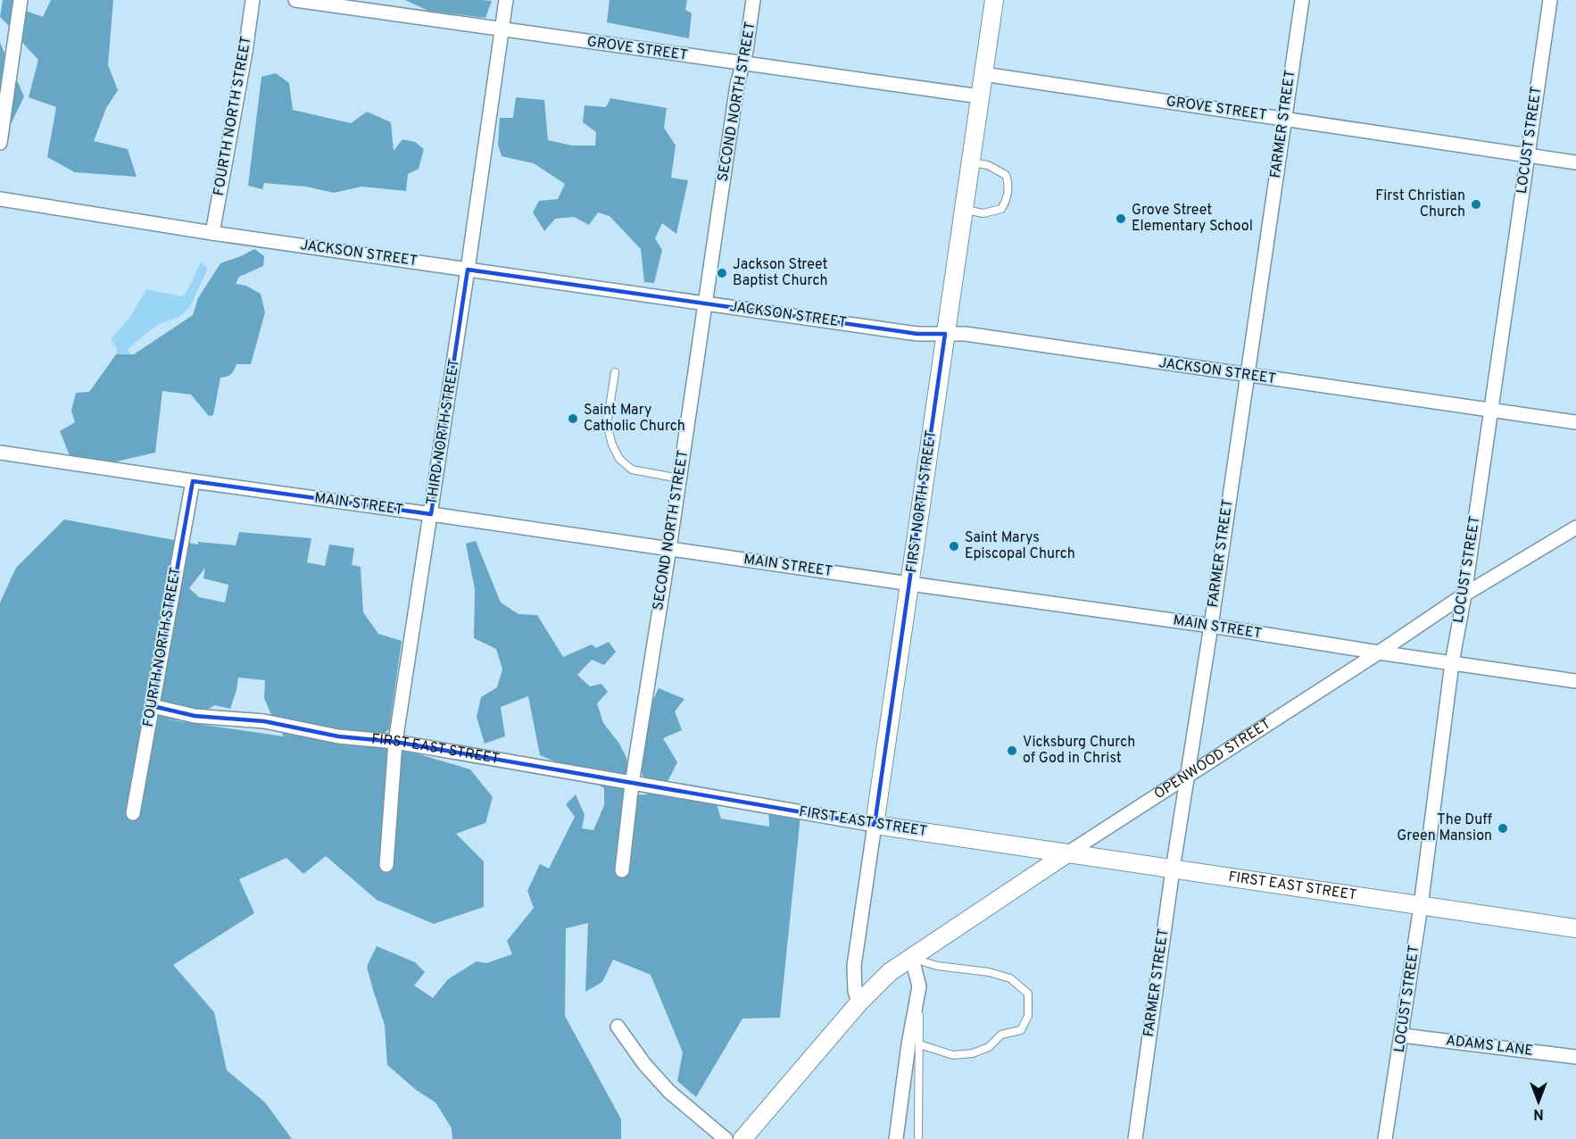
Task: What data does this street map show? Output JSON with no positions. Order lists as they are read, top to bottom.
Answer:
{
  "streets": {
    "street": [
      "GROVE STREET",
      "SECOND NORTH STREET",
      "FOURTH NORTH STREET",
      "FARMER STREET",
      "LOCUST STREET",
      "JACKSON STREET",
      "THIRD NORTH STREET",
      "FIRST NORTH STREET",
      "MAIN STREET",
      "FIRST EAST STREET",
      "OPENWOOD STREET",
      "ADAMS LANE"
    ]
  },
  "crossings": [
    ["GROVE STREET", "SECOND NORTH STREET"],
    ["GROVE STREET", "FARMER STREET"],
    ["GROVE STREET", "LOCUST STREET"],
    ["GROVE STREET", "THIRD NORTH STREET"],
    ["GROVE STREET", "FIRST NORTH STREET"],
    ["SECOND NORTH STREET", "JACKSON STREET"],
    ["SECOND NORTH STREET", "MAIN STREET"],
    ["SECOND NORTH STREET", "FIRST EAST STREET"],
    ["FOURTH NORTH STREET", "JACKSON STREET"],
    ["FOURTH NORTH STREET", "MAIN STREET"],
    ["FOURTH NORTH STREET", "FIRST EAST STREET"],
    ["FARMER STREET", "JACKSON STREET"],
    ["FARMER STREET", "MAIN STREET"],
    ["FARMER STREET", "FIRST EAST STREET"],
    ["FARMER STREET", "OPENWOOD STREET"],
    ["LOCUST STREET", "JACKSON STREET"],
    ["LOCUST STREET", "MAIN STREET"],
    ["LOCUST STREET", "FIRST EAST STREET"],
    ["LOCUST STREET", "OPENWOOD STREET"],
    ["LOCUST STREET", "ADAMS LANE"],
    ["JACKSON STREET", "THIRD NORTH STREET"],
    ["JACKSON STREET", "FIRST NORTH STREET"],
    ["THIRD NORTH STREET", "MAIN STREET"],
    ["THIRD NORTH STREET", "FIRST EAST STREET"],
    ["FIRST NORTH STREET", "MAIN STREET"],
    ["FIRST NORTH STREET", "FIRST EAST STREET"],
    ["FIRST NORTH STREET", "OPENWOOD STREET"],
    ["MAIN STREET", "OPENWOOD STREET"],
    ["FIRST EAST STREET", "OPENWOOD STREET"]
  ],
  "places": [
    "First Christian Church",
    "Grove Street Elementary School",
    "Jackson Street Baptist Church",
    "Saint Mary Catholic Church",
    "Saint Marys Episcopal Church",
    "Vicksburg Church of God in Christ",
    "The Duff Green Mansion"
  ],
  "north": "bottom"
}
